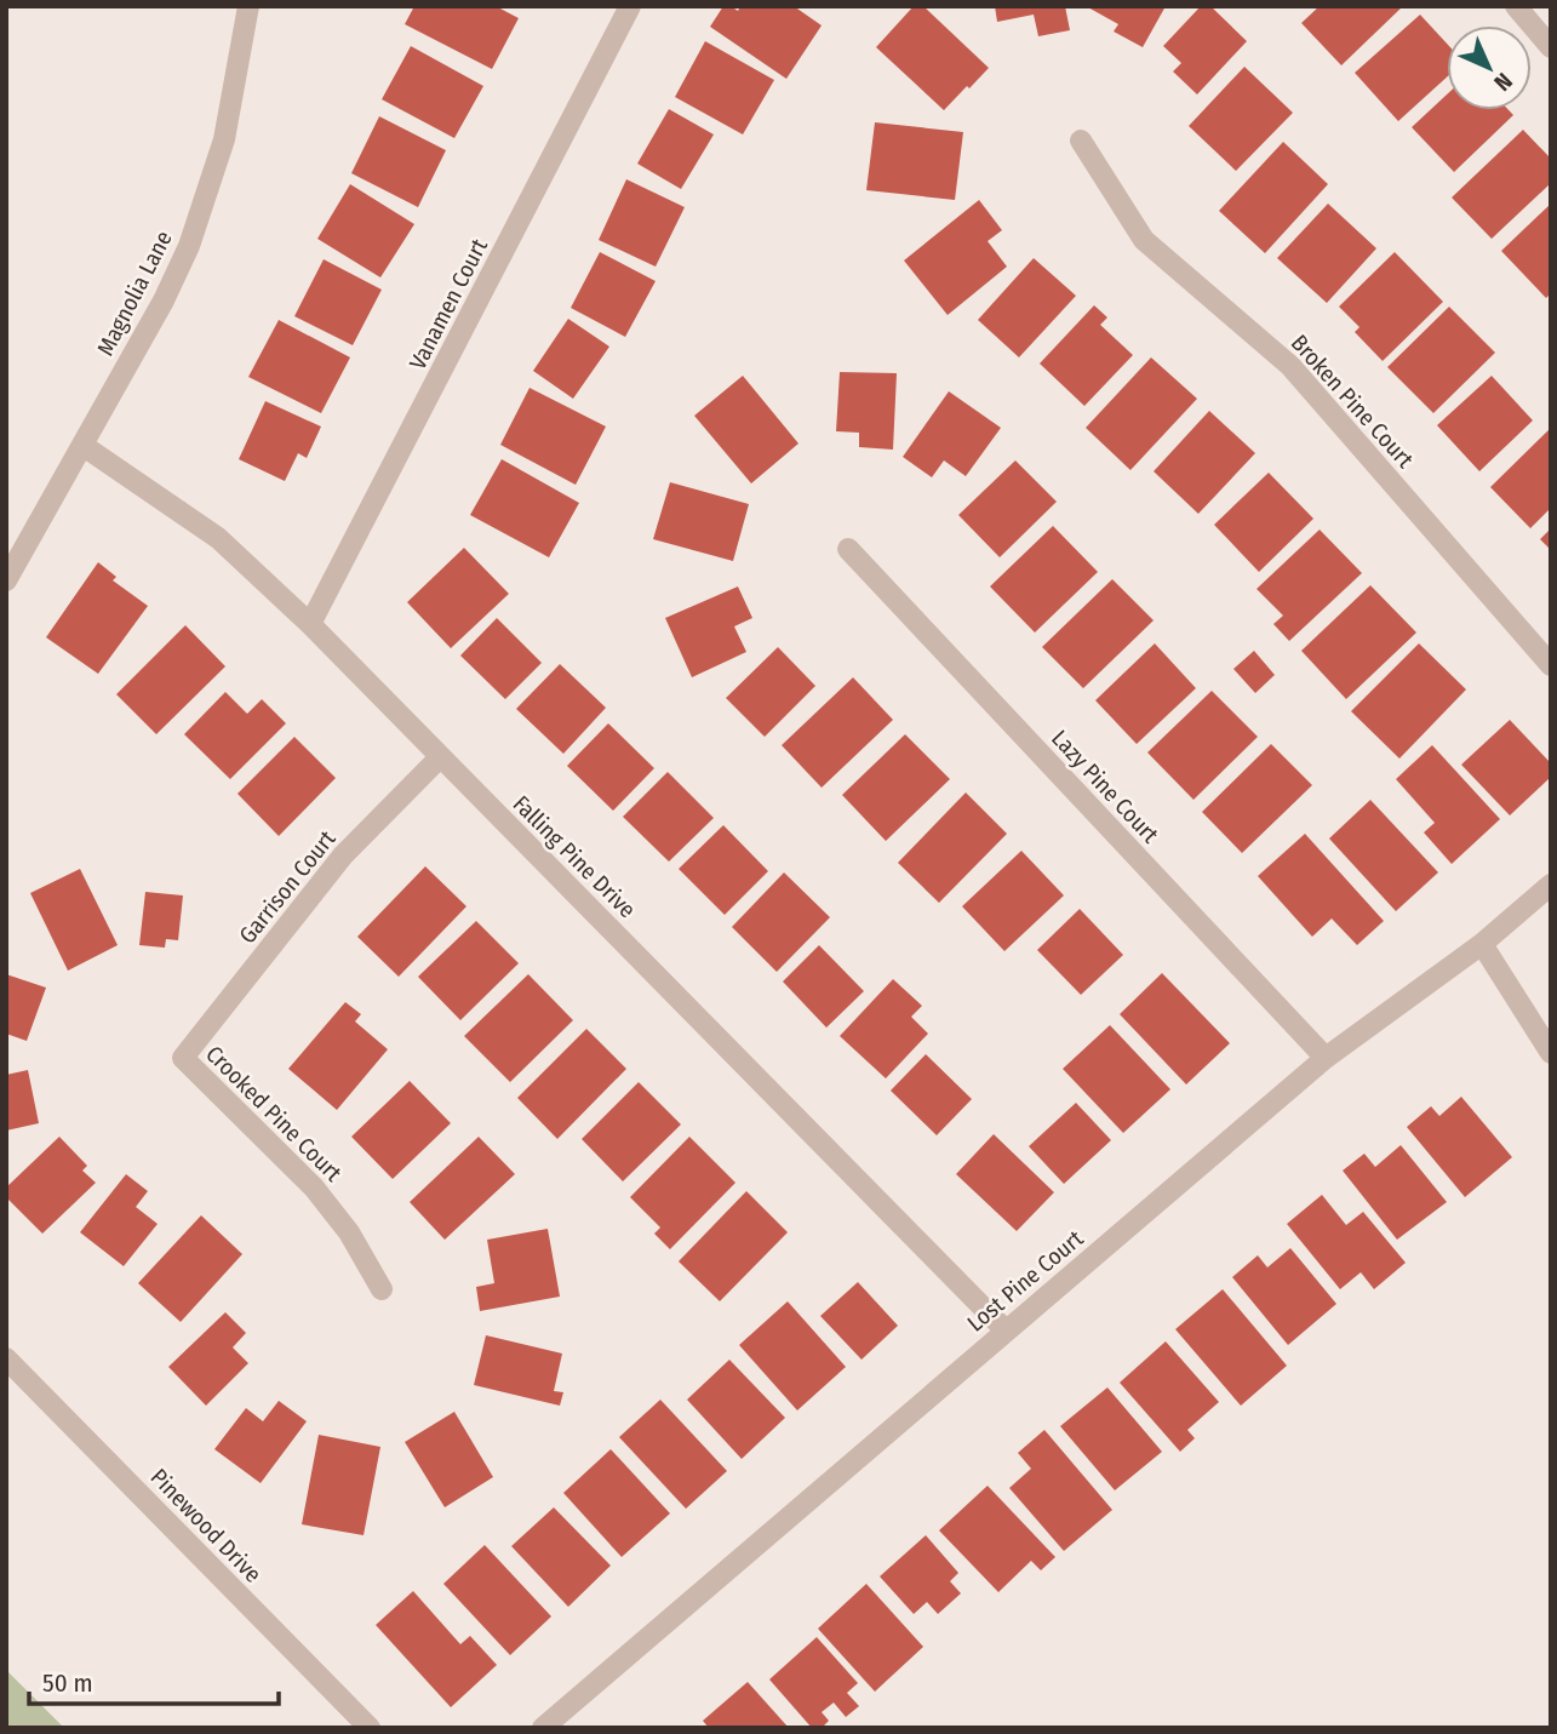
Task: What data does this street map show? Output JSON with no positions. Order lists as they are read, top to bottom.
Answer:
{
  "streets": {
    "street": [
      "Magnolia Lane",
      "Vanamen Court",
      "Broken Pine Court",
      "Lazy Pine Court",
      "Falling Pine Drive",
      "Garrison Court",
      "Crooked Pine Court",
      "Lost Pine Court",
      "Pinewood Drive"
    ]
  },
  "crossings": [
    ["Magnolia Lane", "Falling Pine Drive"],
    ["Vanamen Court", "Falling Pine Drive"],
    ["Lazy Pine Court", "Lost Pine Court"],
    ["Falling Pine Drive", "Garrison Court"],
    ["Falling Pine Drive", "Lost Pine Court"],
    ["Garrison Court", "Crooked Pine Court"]
  ],
  "scale_bar": "50 m",
  "north": "bottom right"
}
